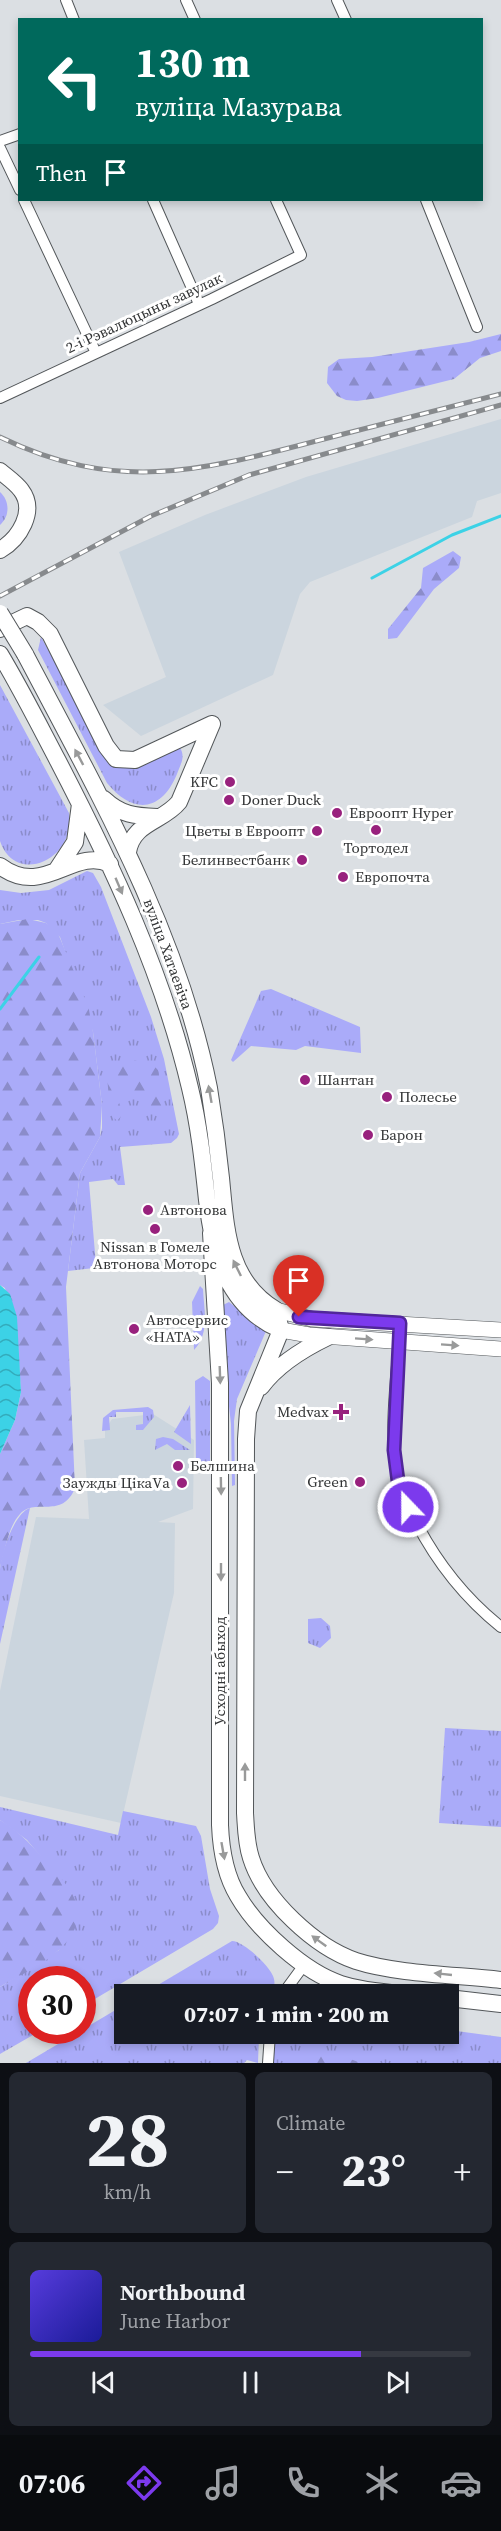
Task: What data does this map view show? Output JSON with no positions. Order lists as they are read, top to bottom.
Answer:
{
  "streets": {
    "main road": ["вуліца Хатаевіча", "Усходні абыход"],
    "street": ["2-і Рэвалюцыны завулак"]
  },
  "crossings": [
    ["вуліца Хатаевіча", "Усходні абыход"]
  ],
  "places": {
    "other": [
      "KFC",
      "Doner Duck",
      "Евроопт Hyper",
      "Тортодел",
      "Цветы в Евроопт",
      "Белинвестбанк",
      "Европочта",
      "Шантан",
      "Полесье",
      "Барон",
      "Автонова",
      "Nissan в Гомеле Автонова Моторс",
      "Автосервис «НАТА»",
      "Белшина",
      "Green",
      "Заужды ЦікаVа"
    ],
    "health": ["Medvax"]
  },
  "page": {
    "turn": ["130 m", "вуліца Мазурава"],
    "then": "Then",
    "limit": "30",
    "trip": "07:07 · 1 min · 200 m",
    "tile": [
      ["28", "km/h"],
      "Climate"
    ],
    "heat": ["−", "23°", "+"],
    "song": ["Northbound", "June Harbor"],
    "tabs": "07:06"
  }
}
